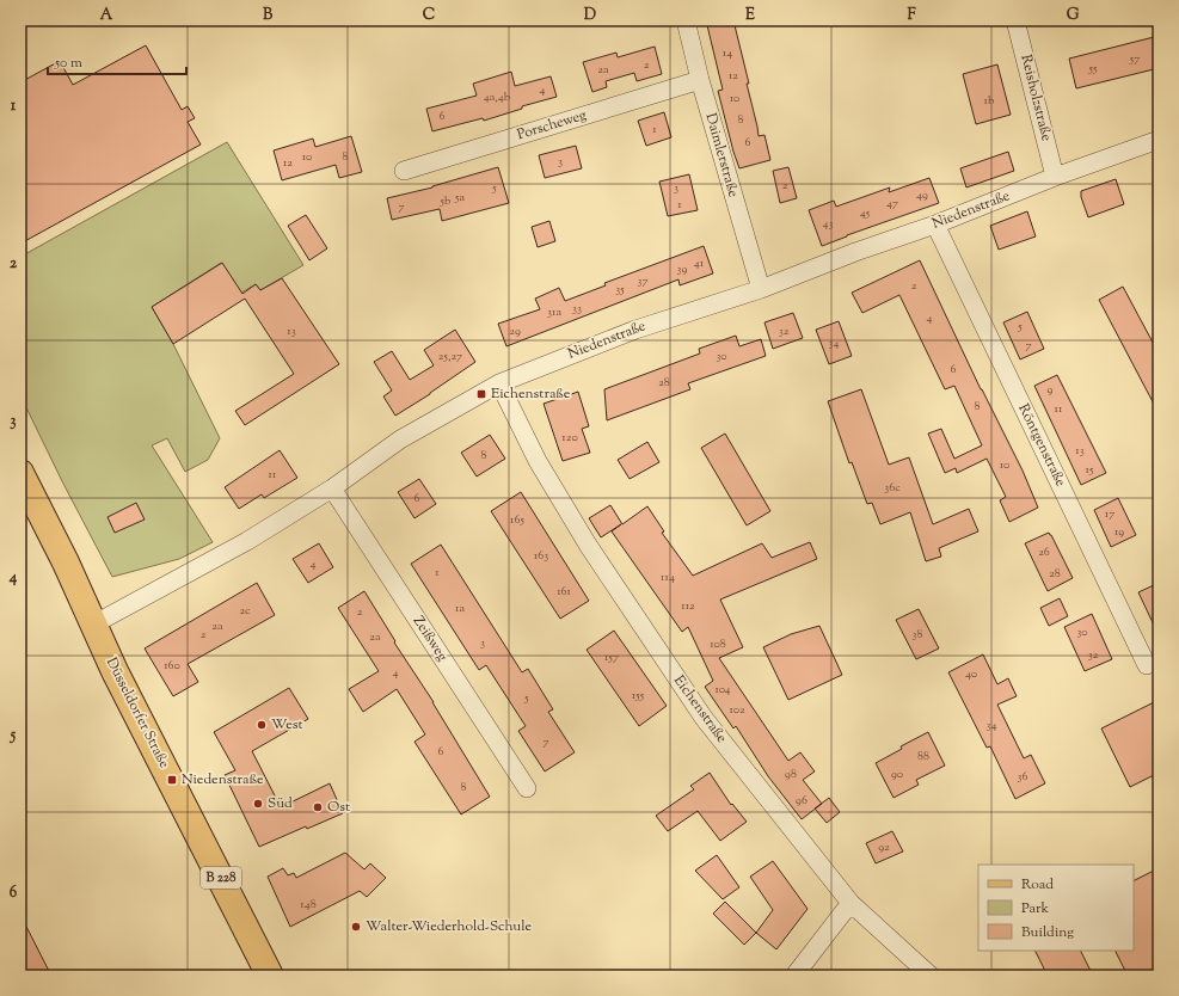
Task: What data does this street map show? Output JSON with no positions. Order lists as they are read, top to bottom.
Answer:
{
  "streets": {
    "main road": ["Düsseldorfer Straße", "B 228"],
    "street": [
      "Reisholzstraße",
      "Porscheweg",
      "Daimlerstraße",
      "Niedenstraße",
      "Röntgenstraße",
      "Zeißweg",
      "Eichenstraße"
    ]
  },
  "crossings": [
    ["Reisholzstraße", "Niedenstraße"],
    ["Porscheweg", "Daimlerstraße"],
    ["Daimlerstraße", "Niedenstraße"],
    ["Niedenstraße", "Röntgenstraße"],
    ["Niedenstraße", "Zeißweg"],
    ["Niedenstraße", "Eichenstraße"],
    ["Niedenstraße", "Düsseldorfer Straße"]
  ],
  "places": {
    "transit": ["Eichenstraße", "Niedenstraße"],
    "other": [
      "West",
      "Süd",
      "Ost",
      "Walter-Wiederhold-Schule"
    ]
  },
  "house_numbers": [
    "14",
    "57",
    "2",
    "55",
    "2a",
    "12",
    "4",
    "4a,4b",
    "10",
    "1b",
    "6",
    "8",
    "1",
    "6",
    "10",
    "8",
    "3",
    "12",
    "2",
    "5",
    "3",
    "49",
    "5a",
    "5b",
    "47",
    "1",
    "7",
    "45",
    "43",
    "41",
    "39",
    "37",
    "2",
    "35",
    "33",
    "31a",
    "4",
    "5",
    "13",
    "29",
    "32",
    "34",
    "7",
    "25,27",
    "30",
    "6",
    "28",
    "9",
    "8",
    "11",
    "120",
    "13",
    "8",
    "10",
    "15",
    "11",
    "36c",
    "6",
    "17",
    "165",
    "19",
    "26",
    "163",
    "4",
    "1",
    "28",
    "114",
    "161",
    "112",
    "1a",
    "2c",
    "2",
    "2a",
    "30",
    "2",
    "38",
    "2a",
    "3",
    "108",
    "32",
    "157",
    "160",
    "4",
    "40",
    "104",
    "155",
    "5",
    "102",
    "34",
    "7",
    "6",
    "88",
    "98",
    "90",
    "36",
    "8",
    "96",
    "92",
    "148"
  ],
  "legend": ["Road", "Park", "Building"],
  "scale_bar": "50 m",
  "grid": {
    "columns": [
      "A",
      "B",
      "C",
      "D",
      "E",
      "F",
      "G"
    ],
    "rows": [
      "1",
      "2",
      "3",
      "4",
      "5",
      "6"
    ]
  }
}
